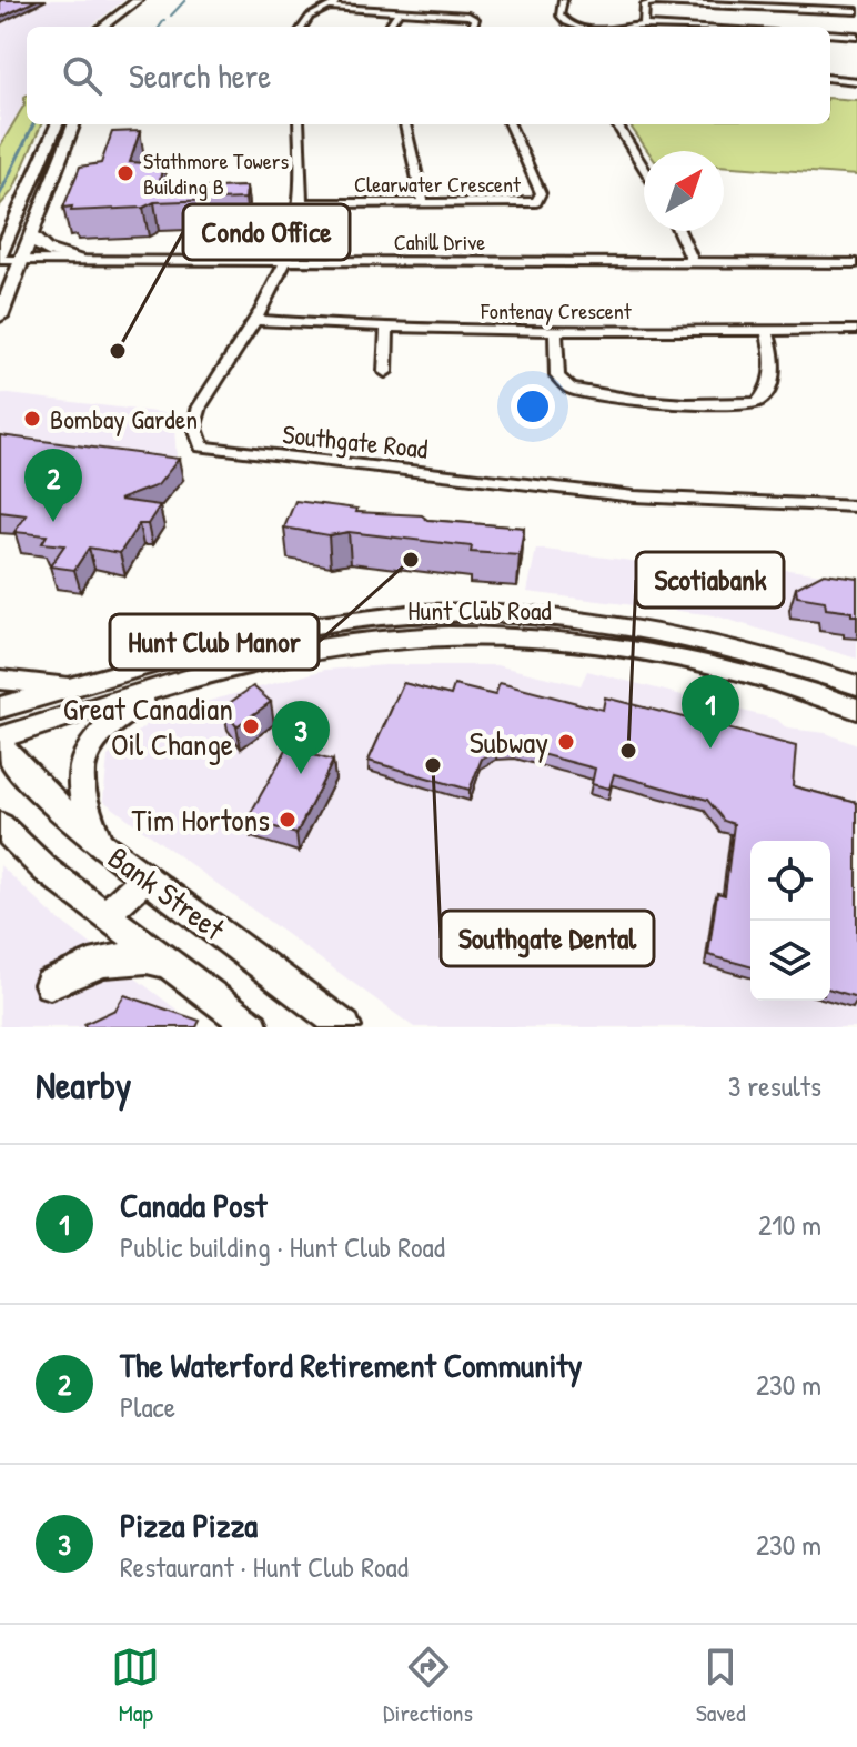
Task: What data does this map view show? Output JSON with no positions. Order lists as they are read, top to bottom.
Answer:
{
  "streets": {
    "main road": ["Hunt Club Road", "Bank Street"],
    "street": [
      "Clearwater Crescent",
      "Cahill Drive",
      "Fontenay Crescent",
      "Southgate Road"
    ]
  },
  "crossings": [
    ["Clearwater Crescent", "Southgate Road"],
    ["Cahill Drive", "Southgate Road"],
    ["Fontenay Crescent", "Southgate Road"],
    ["Hunt Club Road", "Bank Street"]
  ],
  "places": [
    "Stathmore Towers Building B",
    "Condo Office",
    "Bombay Garden",
    "Hunt Club Manor",
    "Great Canadian Oil Change",
    "Subway",
    "Scotiabank",
    "Southgate Dental",
    "Tim Hortons"
  ],
  "north": "top right",
  "page": {
    "search": "Search here",
    "pins": ["2", "1", "3"],
    "heading": ["Nearby", "3 results"],
    "list": [
      {
        "mark": "1",
        "name": "Canada Post",
        "note": "Public building · Hunt Club Road",
        "value": "210 m"
      },
      {
        "mark": "2",
        "name": "The Waterford Retirement Community",
        "note": "Place",
        "value": "230 m"
      },
      {
        "mark": "3",
        "name": "Pizza Pizza",
        "note": "Restaurant · Hunt Club Road",
        "value": "230 m"
      }
    ],
    "nav": ["Map", "Directions", "Saved"]
  }
}
